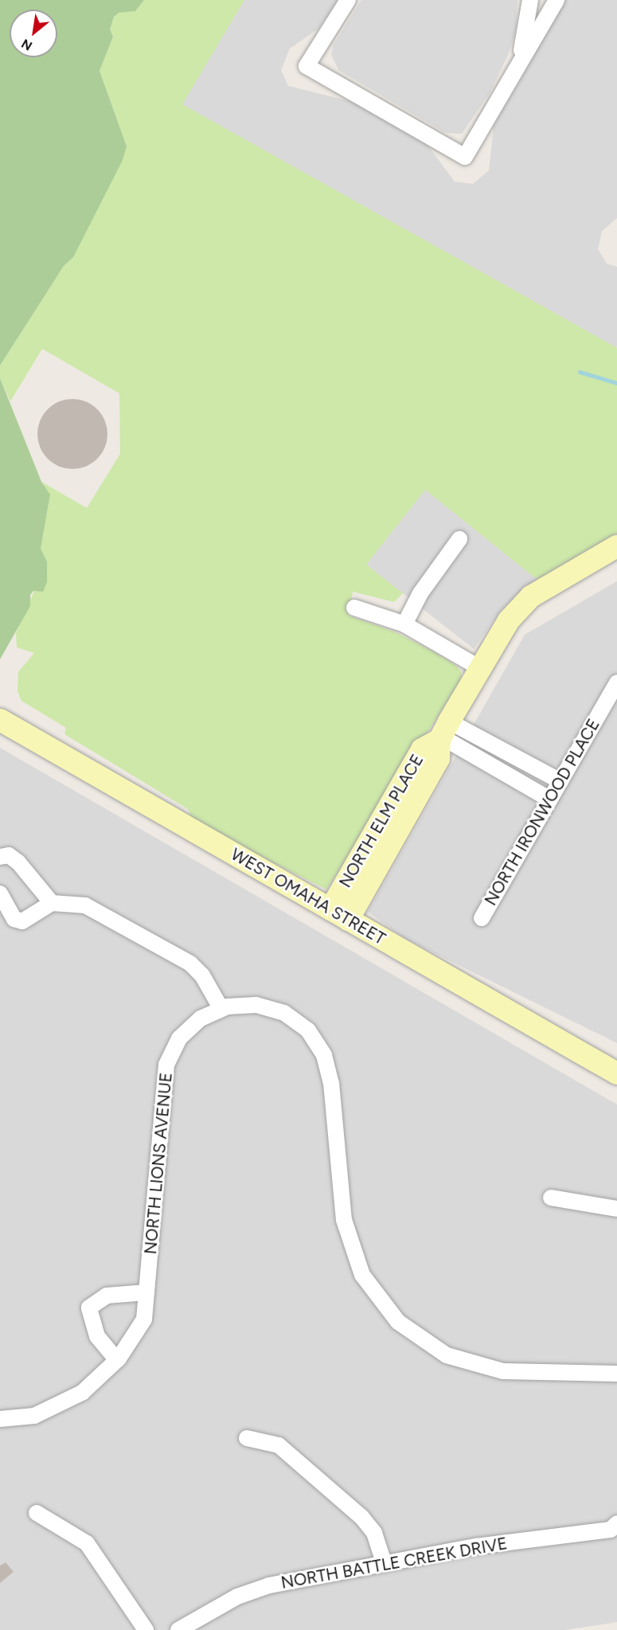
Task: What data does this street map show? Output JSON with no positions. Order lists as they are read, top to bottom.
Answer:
{
  "streets": {
    "main road": ["NORTH ELM PLACE", "WEST OMAHA STREET"],
    "street": ["NORTH IRONWOOD PLACE", "NORTH LIONS AVENUE", "NORTH BATTLE CREEK DRIVE"]
  },
  "crossings": [
    ["NORTH ELM PLACE", "WEST OMAHA STREET"]
  ],
  "north": "bottom left"
}
